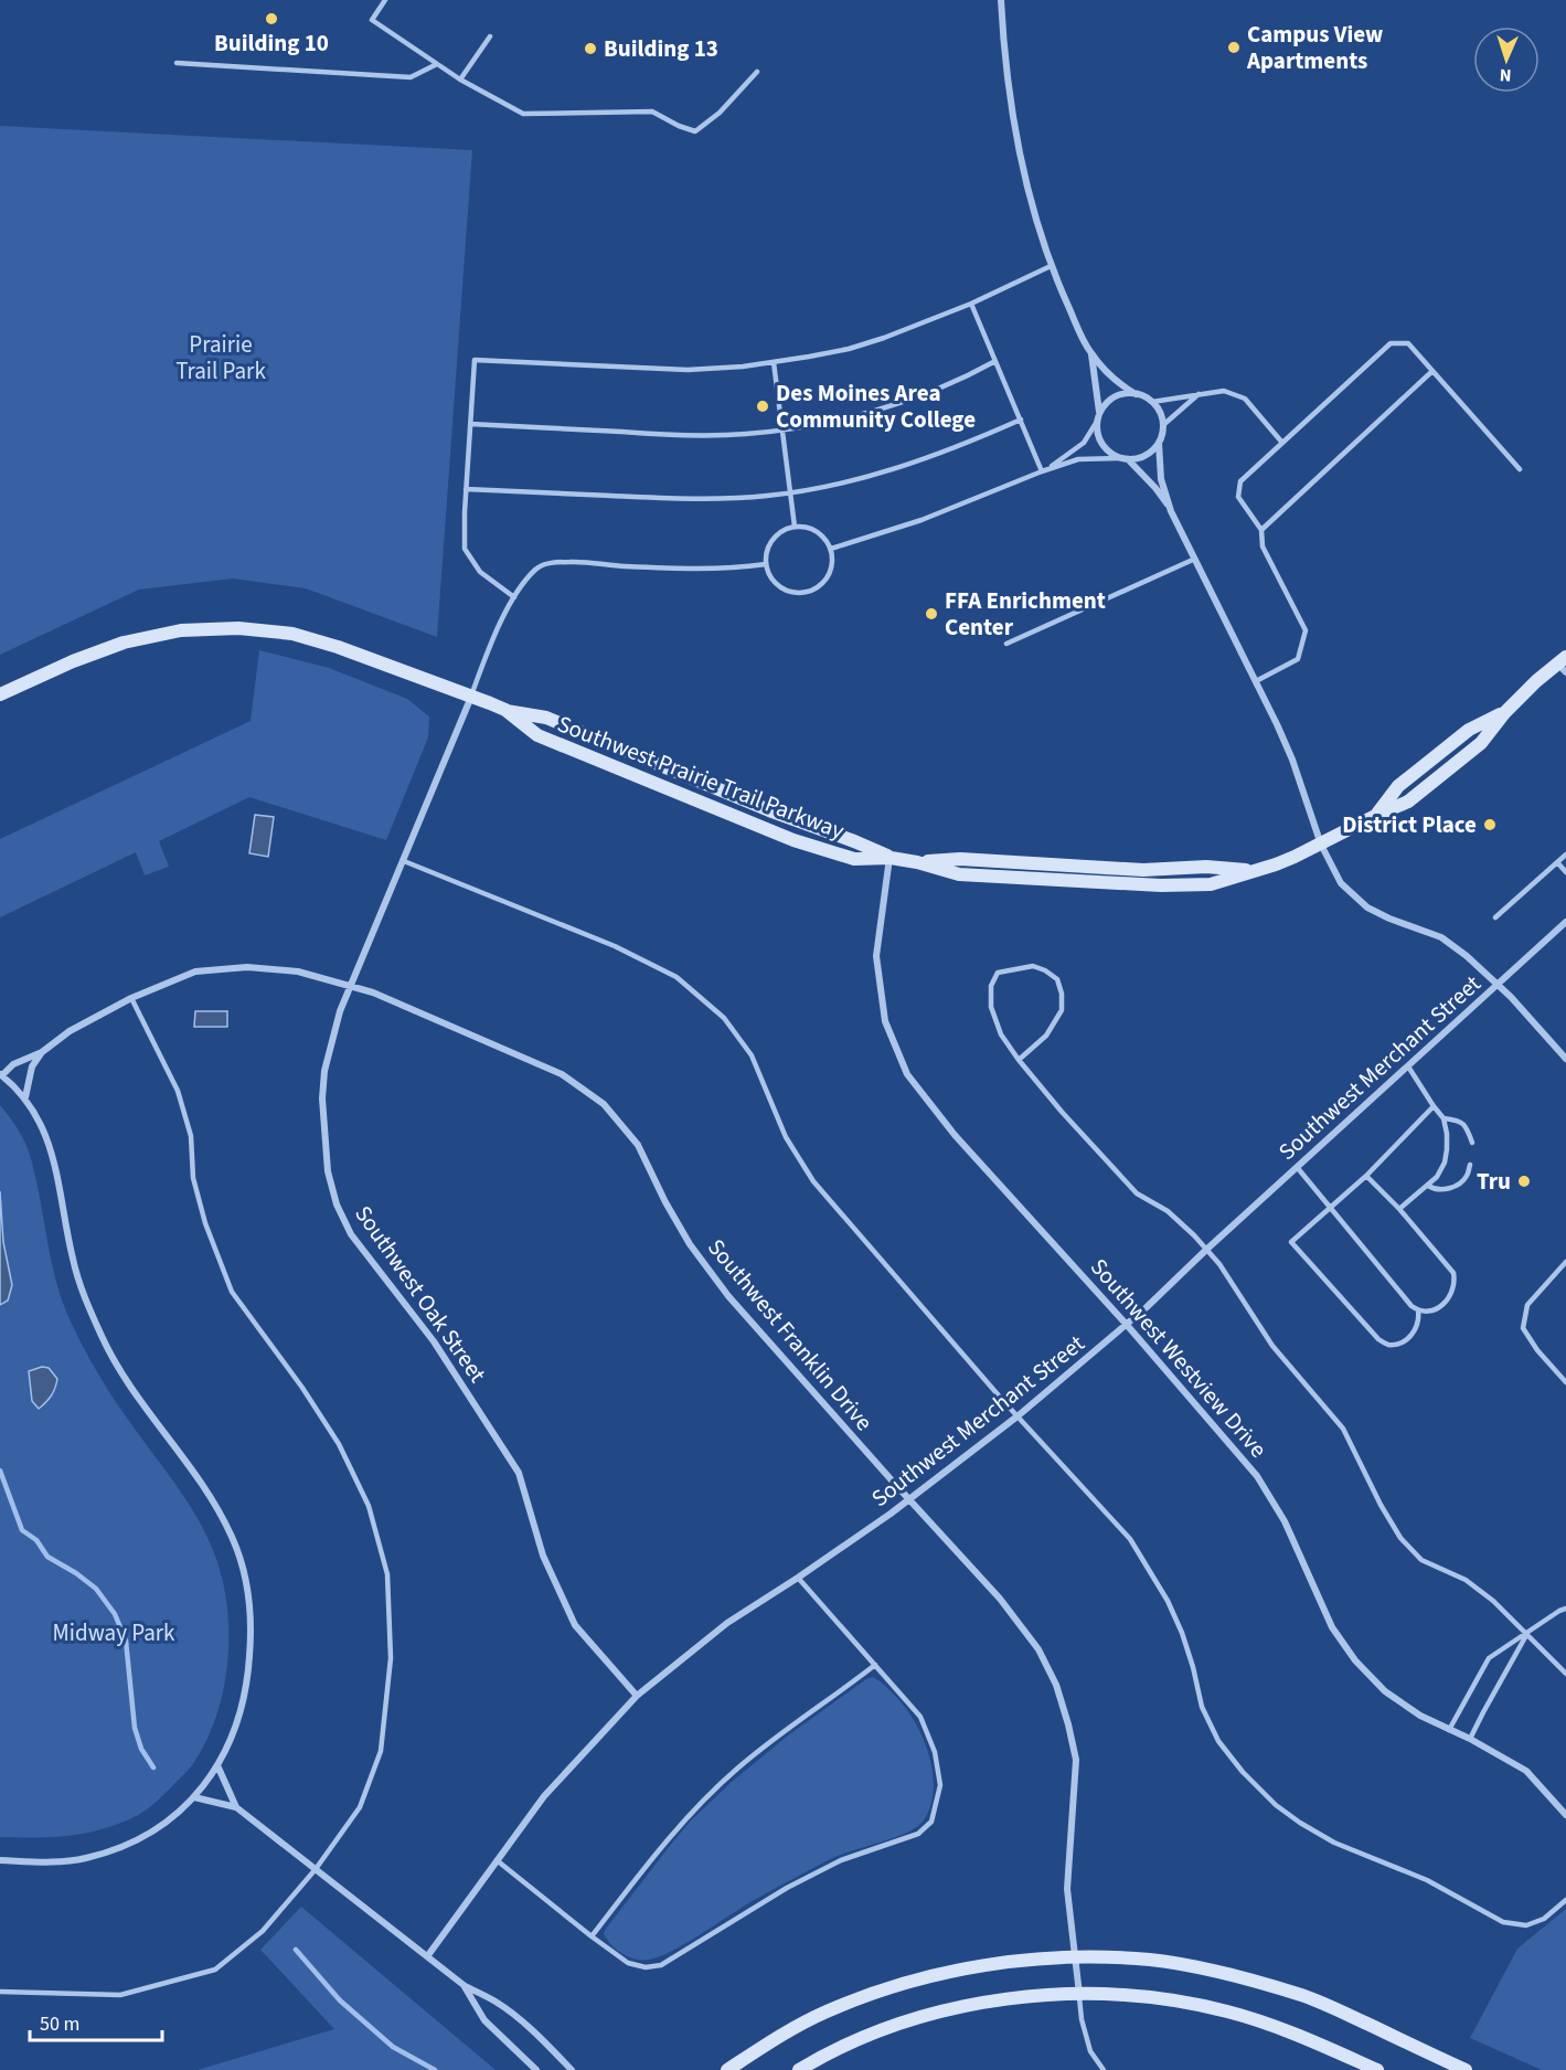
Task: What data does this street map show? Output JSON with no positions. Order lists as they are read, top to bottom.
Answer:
{
  "streets": {
    "street": [
      "Southwest Prairie Trail Parkway",
      "Southwest Merchant Street",
      "Southwest Oak Street",
      "Southwest Franklin Drive",
      "Southwest Westview Drive"
    ]
  },
  "crossings": [
    ["Southwest Prairie Trail Parkway", "Southwest Oak Street"],
    ["Southwest Prairie Trail Parkway", "Southwest Westview Drive"],
    ["Southwest Merchant Street", "Southwest Oak Street"],
    ["Southwest Merchant Street", "Southwest Franklin Drive"],
    ["Southwest Merchant Street", "Southwest Westview Drive"],
    ["Southwest Oak Street", "Southwest Franklin Drive"]
  ],
  "parks": ["Prairie Trail Park", "Midway Park"],
  "places": [
    "Building 10",
    "Campus View Apartments",
    "Building 13",
    "Des Moines Area Community College",
    "FFA Enrichment Center",
    "District Place",
    "Tru"
  ],
  "scale_bar": "50 m",
  "north": "bottom"
}
